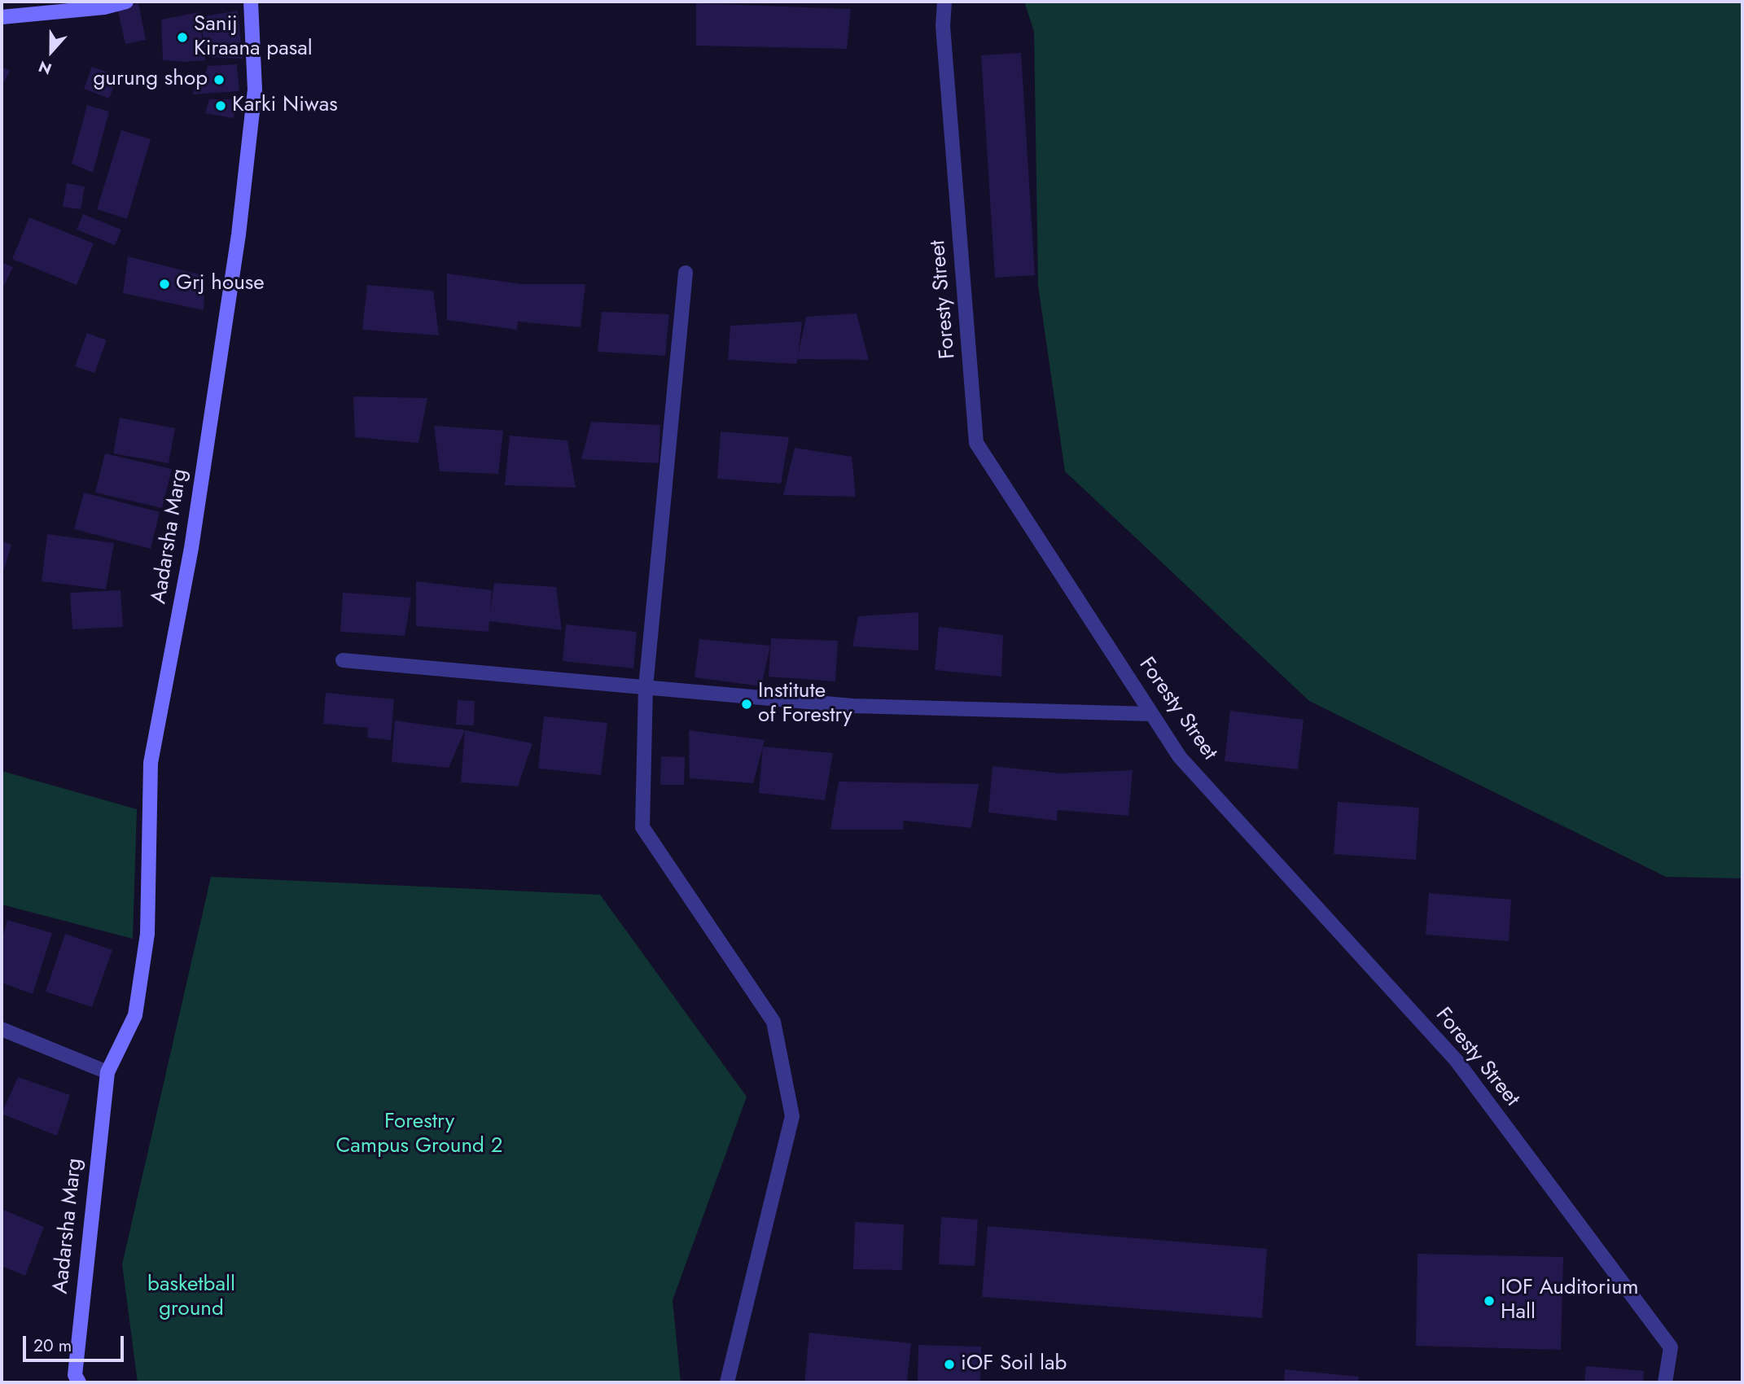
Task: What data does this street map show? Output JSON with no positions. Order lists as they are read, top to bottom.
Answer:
{
  "streets": {
    "main road": ["Aadarsha Marg"],
    "street": ["Foresty Street"]
  },
  "parks": ["Forestry Campus Ground 2", "basketball ground"],
  "places": [
    "Sanij Kiraana pasal",
    "gurung shop",
    "Karki Niwas",
    "Grj house",
    "Institute of Forestry",
    "IOF Auditorium Hall",
    "iOF Soil lab"
  ],
  "scale_bar": "20 m",
  "north": "bottom"
}
